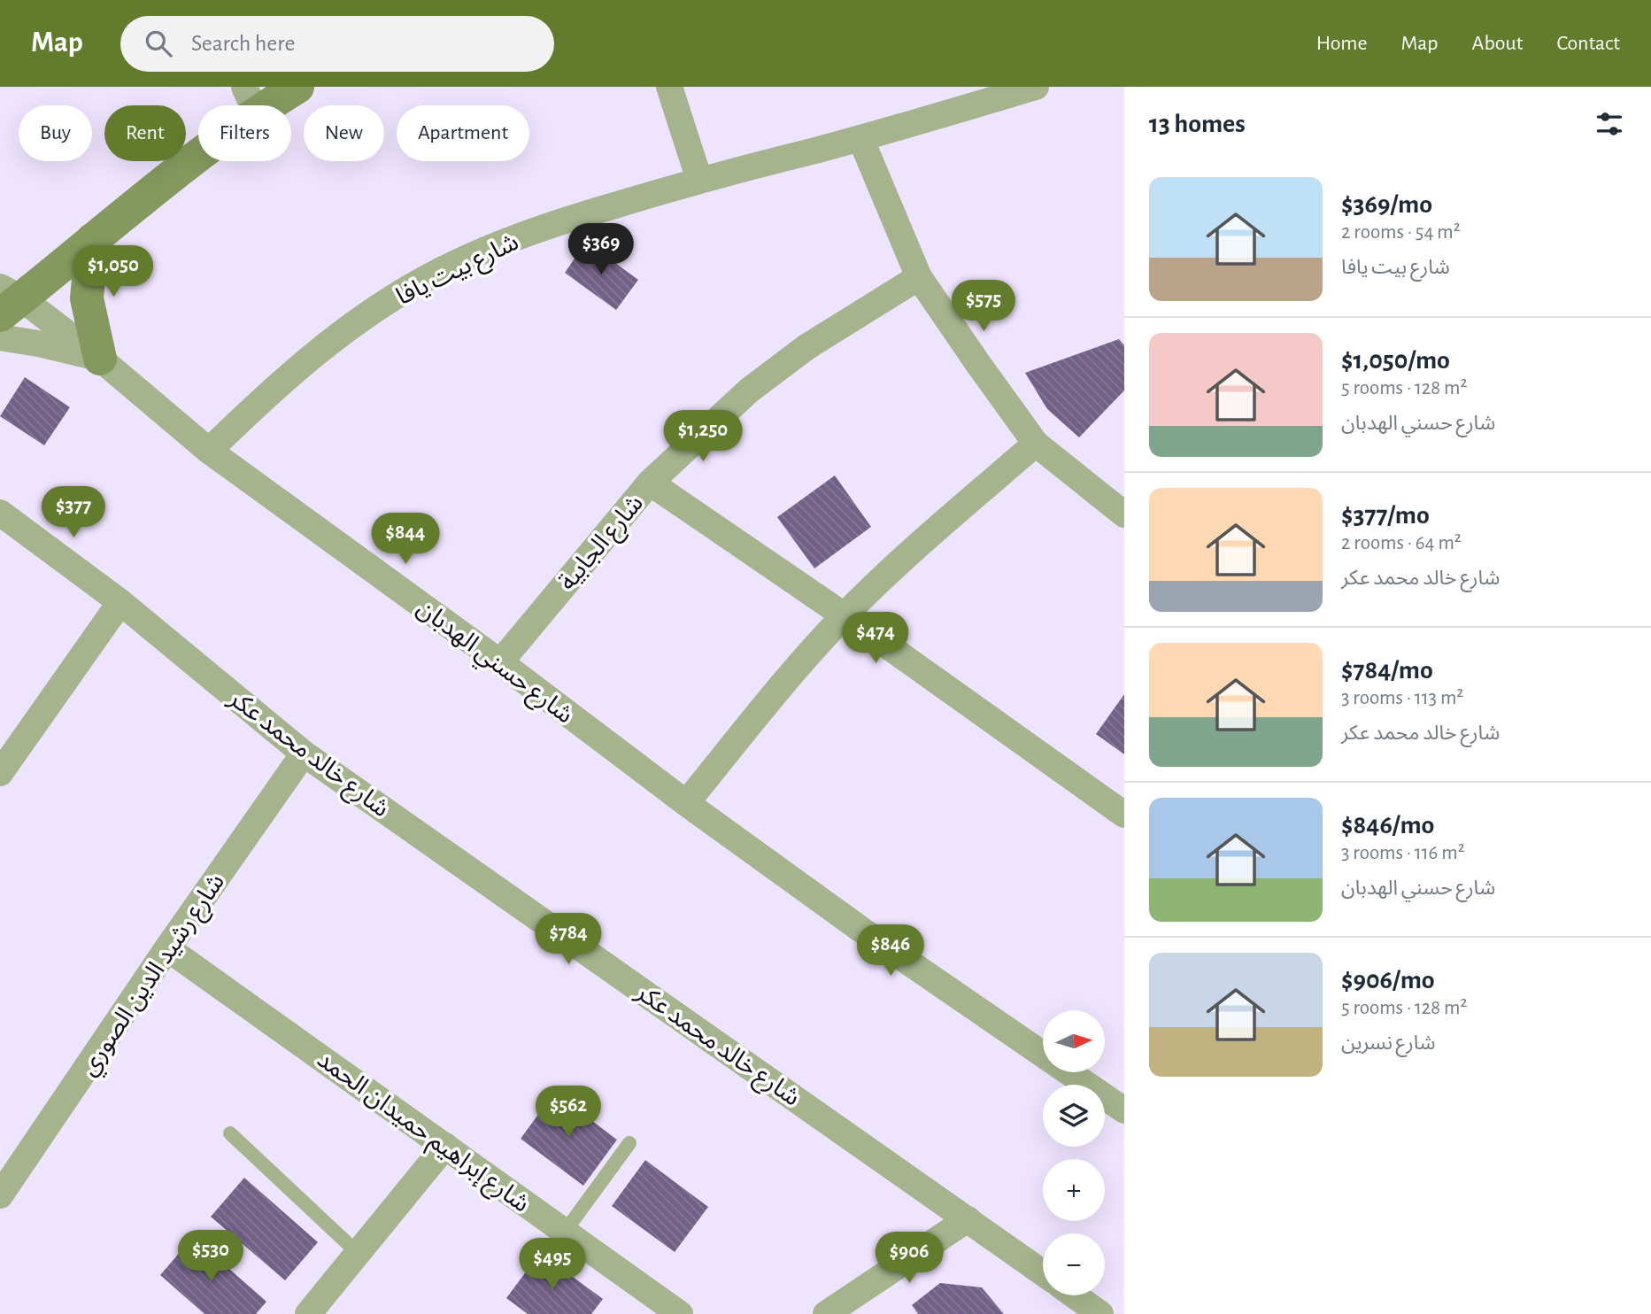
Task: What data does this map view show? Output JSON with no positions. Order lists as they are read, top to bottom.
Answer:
{
  "streets": {
    "street": [
      "شارع بيت يافا",
      "شارع الجابية",
      "شارع حسني الهدبان",
      "شارع خالد محمد عكر",
      "شارع رشيد الدين الصوري",
      "شارع إبراهيم حميدان الحمد"
    ]
  },
  "crossings": [
    ["شارع بيت يافا", "شارع حسني الهدبان"],
    ["شارع الجابية", "شارع حسني الهدبان"],
    ["شارع خالد محمد عكر", "شارع رشيد الدين الصوري"],
    ["شارع رشيد الدين الصوري", "شارع إبراهيم حميدان الحمد"]
  ],
  "north": "right",
  "page": {
    "header": "Map",
    "search": "Search here",
    "nav": [
      "Home",
      "Map",
      "About",
      "Contact"
    ],
    "heading": "13 homes",
    "chip": [
      "Buy",
      "Rent",
      "Filters",
      "New",
      "Apartment"
    ],
    "list": [
      {
        "name": "$369/mo",
        "note": "2 rooms · 54 m² · شارع بيت يافا"
      },
      {
        "name": "$1,050/mo",
        "note": "5 rooms · 128 m² · شارع حسني الهدبان"
      },
      {
        "name": "$377/mo",
        "note": "2 rooms · 64 m² · شارع خالد محمد عكر"
      },
      {
        "name": "$784/mo",
        "note": "3 rooms · 113 m² · شارع خالد محمد عكر"
      },
      {
        "name": "$846/mo",
        "note": "3 rooms · 116 m² · شارع حسني الهدبان"
      },
      {
        "name": "$906/mo",
        "note": "5 rooms · 128 m² · شارع نسرين"
      }
    ],
    "price": [
      "$369",
      "$1,050",
      "$575",
      "$1,250",
      "$377",
      "$844",
      "$474",
      "$784",
      "$846",
      "$562",
      "$530",
      "$906",
      "$495"
    ],
    "map_buttons": ["+", "−"]
  }
}
